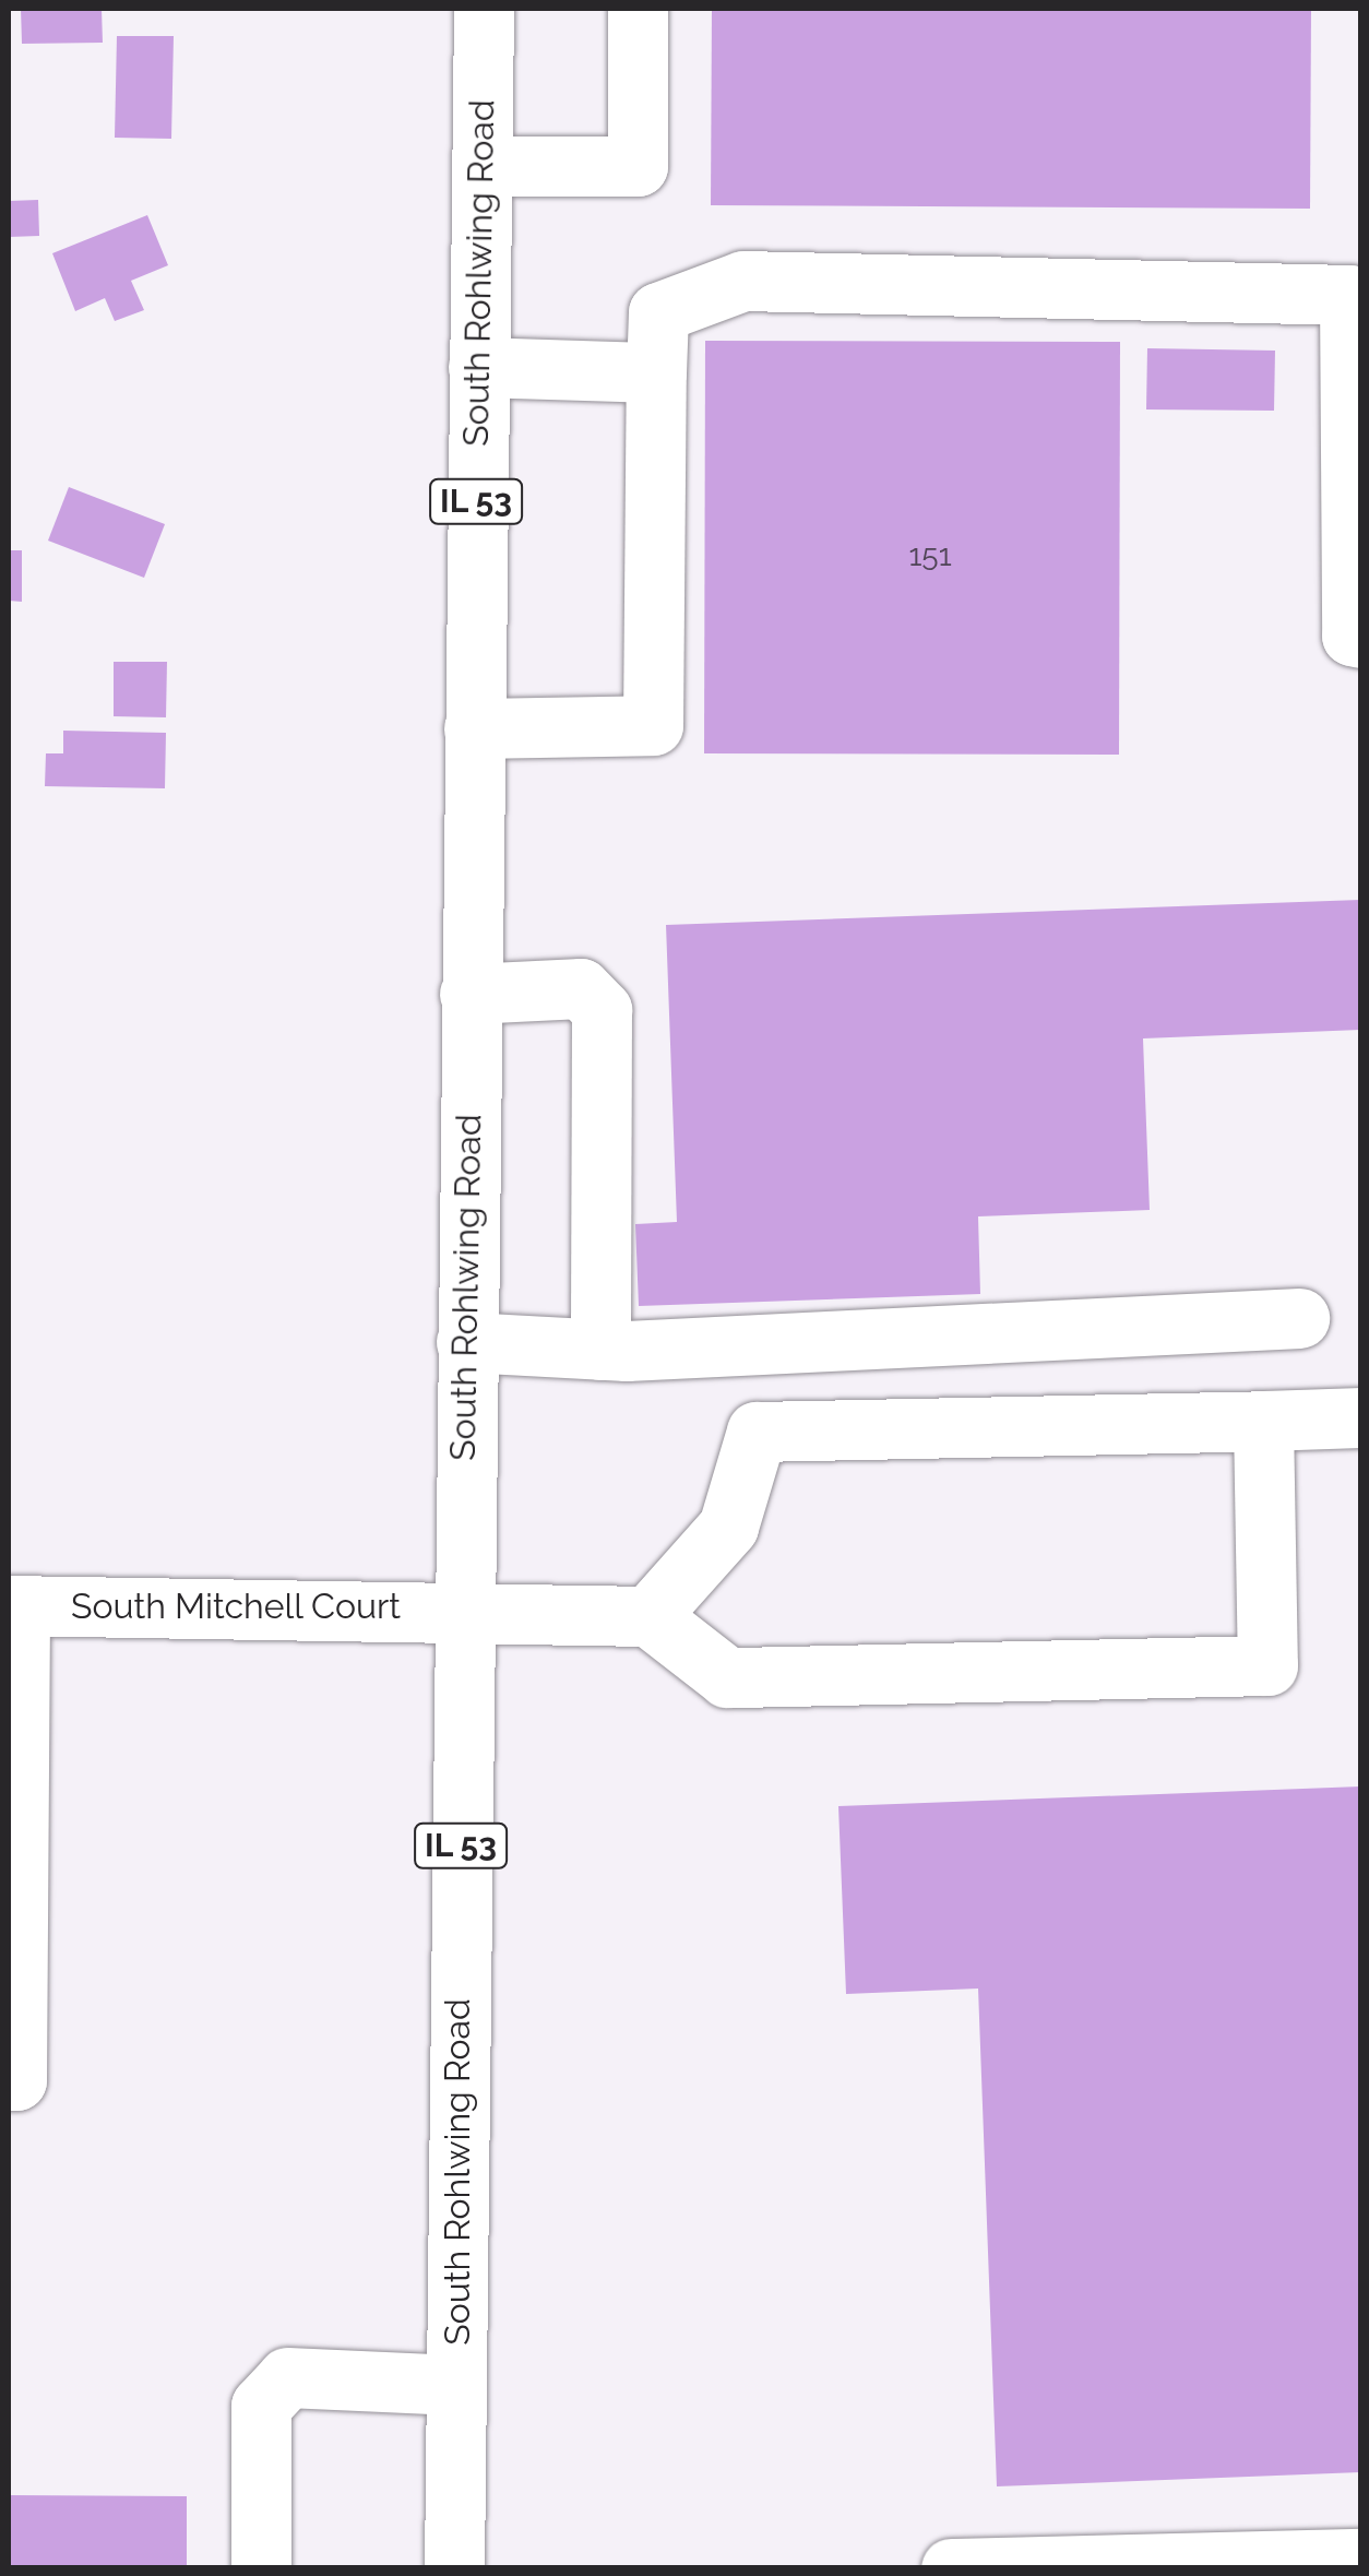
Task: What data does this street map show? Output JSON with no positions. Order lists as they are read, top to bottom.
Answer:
{
  "streets": {
    "main road": ["South Rohlwing Road", "IL 53", "South Mitchell Court"]
  },
  "crossings": [
    ["South Rohlwing Road", "South Mitchell Court"]
  ],
  "house_numbers": ["151"]
}
